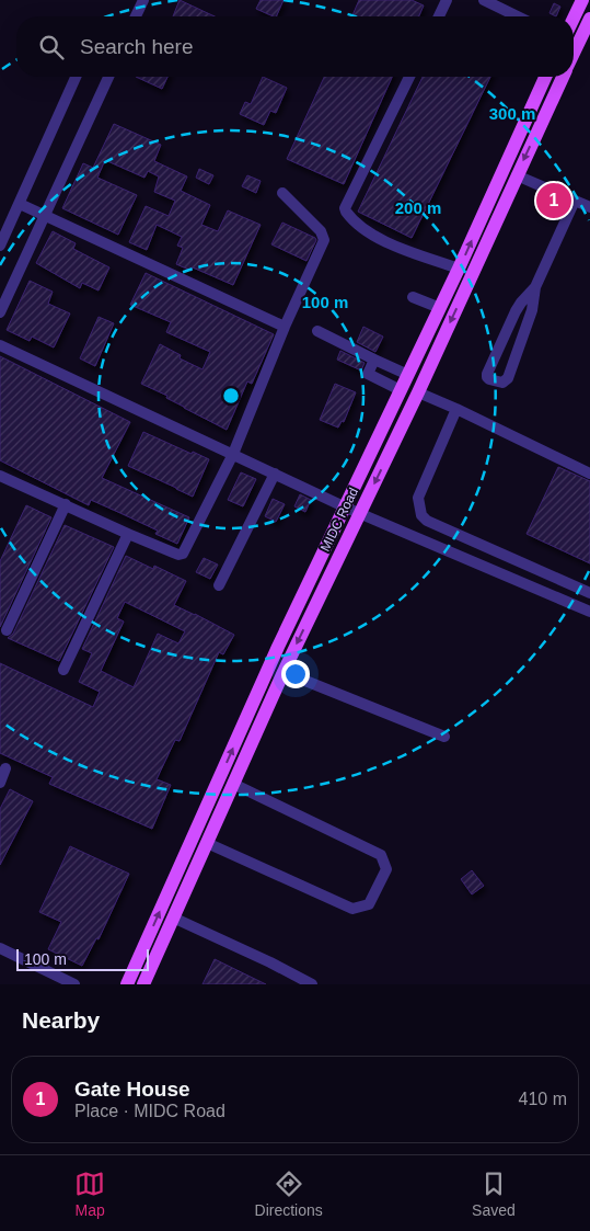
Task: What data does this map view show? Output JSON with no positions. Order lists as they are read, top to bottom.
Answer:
{
  "streets": {
    "main road": ["MIDC Road"]
  },
  "scale_bar": "100 m",
  "page": {
    "search": "Search here",
    "pins": "1",
    "scale": "100 m",
    "heading": "Nearby",
    "list": [
      {
        "mark": "1",
        "name": "Gate House",
        "note": "Place · MIDC Road",
        "value": "410 m"
      }
    ],
    "nav": ["Map", "Directions", "Saved"]
  },
  "rings": ["300 m", "200 m", "100 m"]
}
